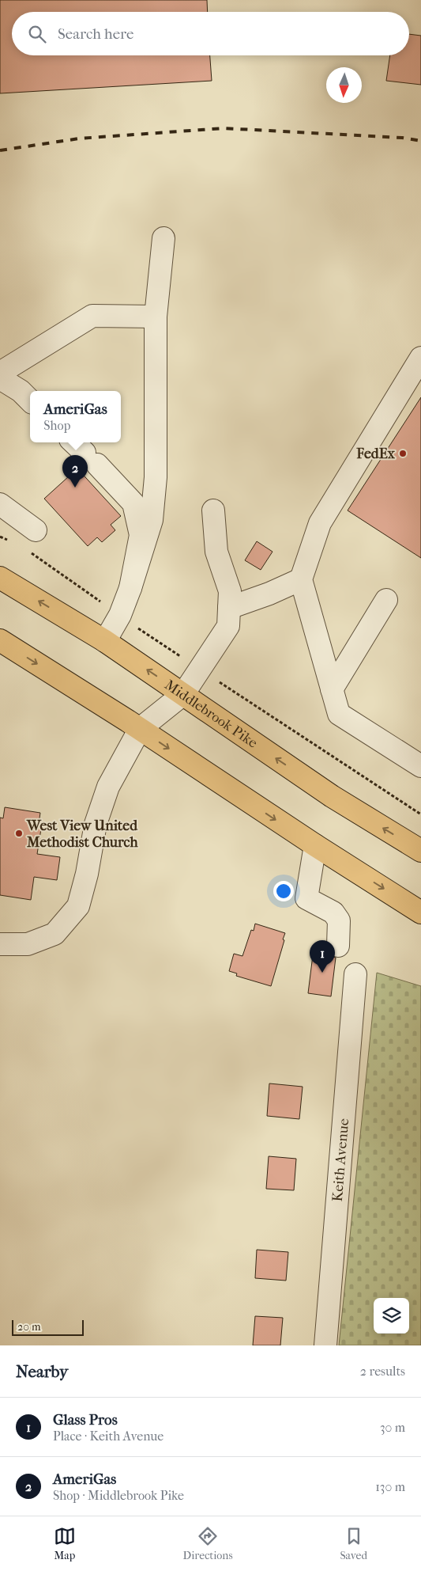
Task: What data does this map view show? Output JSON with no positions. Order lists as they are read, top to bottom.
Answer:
{
  "streets": {
    "main road": ["Middlebrook Pike"],
    "street": ["Keith Avenue"]
  },
  "places": ["FedEx", "West View United Methodist Church"],
  "scale_bar": "20 m",
  "north": "bottom",
  "page": {
    "search": "Search here",
    "popup": ["AmeriGas", "Shop"],
    "pins": ["2", "1"],
    "scale": "20 m",
    "heading": ["Nearby", "2 results"],
    "list": [
      {
        "mark": "1",
        "name": "Glass Pros",
        "note": "Place · Keith Avenue",
        "value": "30 m"
      },
      {
        "mark": "2",
        "name": "AmeriGas",
        "note": "Shop · Middlebrook Pike",
        "value": "130 m"
      }
    ],
    "nav": ["Map", "Directions", "Saved"]
  }
}
